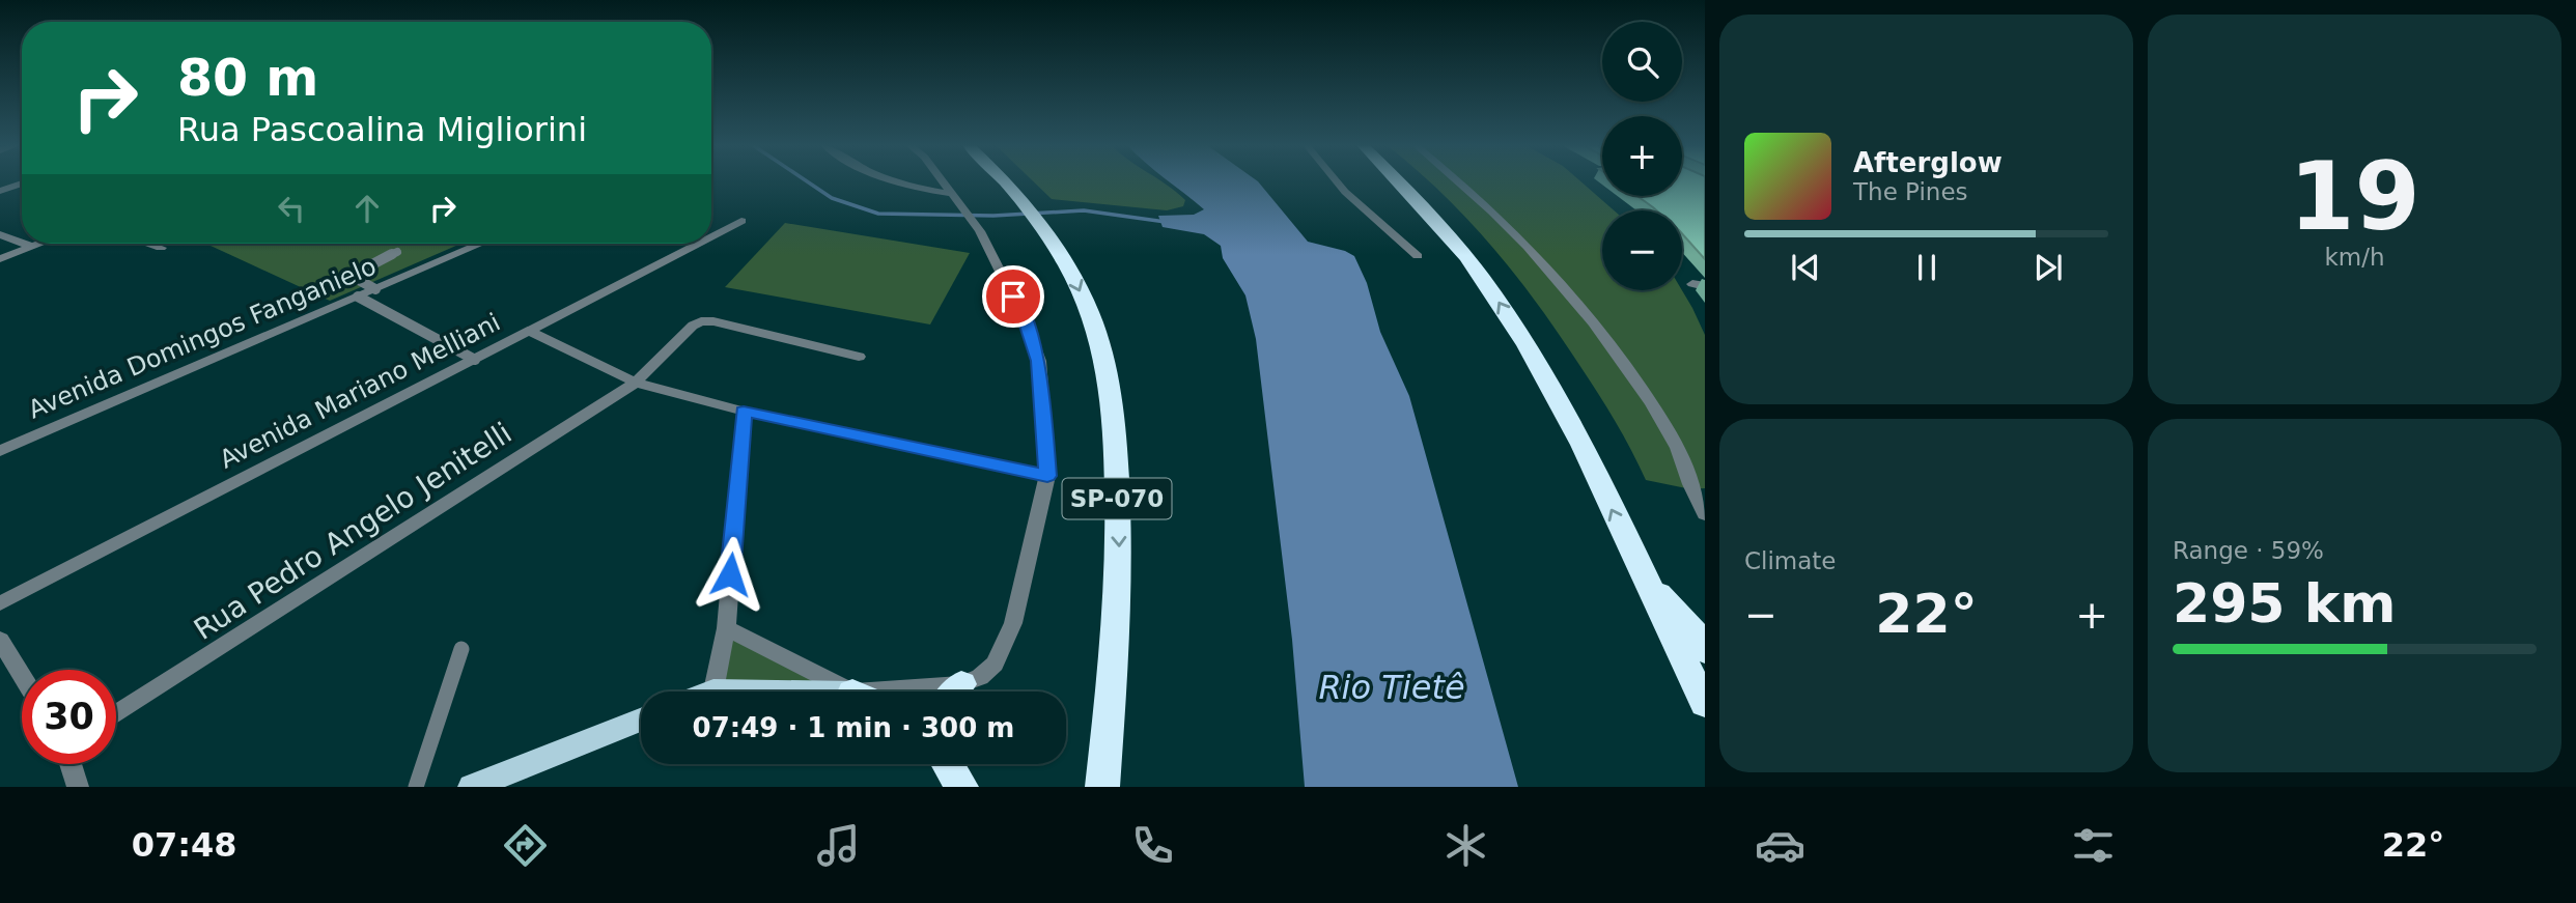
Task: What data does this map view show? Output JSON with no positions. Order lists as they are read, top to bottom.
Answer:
{
  "streets": {
    "highway": ["SP-070"],
    "street": ["Avenida Domingos Fanganielo", "Avenida Mariano Melliani", "Rua Pedro Angelo Jenitelli"]
  },
  "water": ["Rio Tietê"],
  "page": {
    "tile": [
      ["19", "km/h"],
      "Climate",
      ["Range · 59%", "295 km"]
    ],
    "map_buttons": ["+", "−"],
    "turn": ["80 m", "Rua Pascoalina Migliorini"],
    "song": ["Afterglow", "The Pines"],
    "heat": ["−", "22°", "+"],
    "limit": "30",
    "trip": "07:49 · 1 min · 300 m",
    "tabs": ["07:48", "22°"]
  }
}
